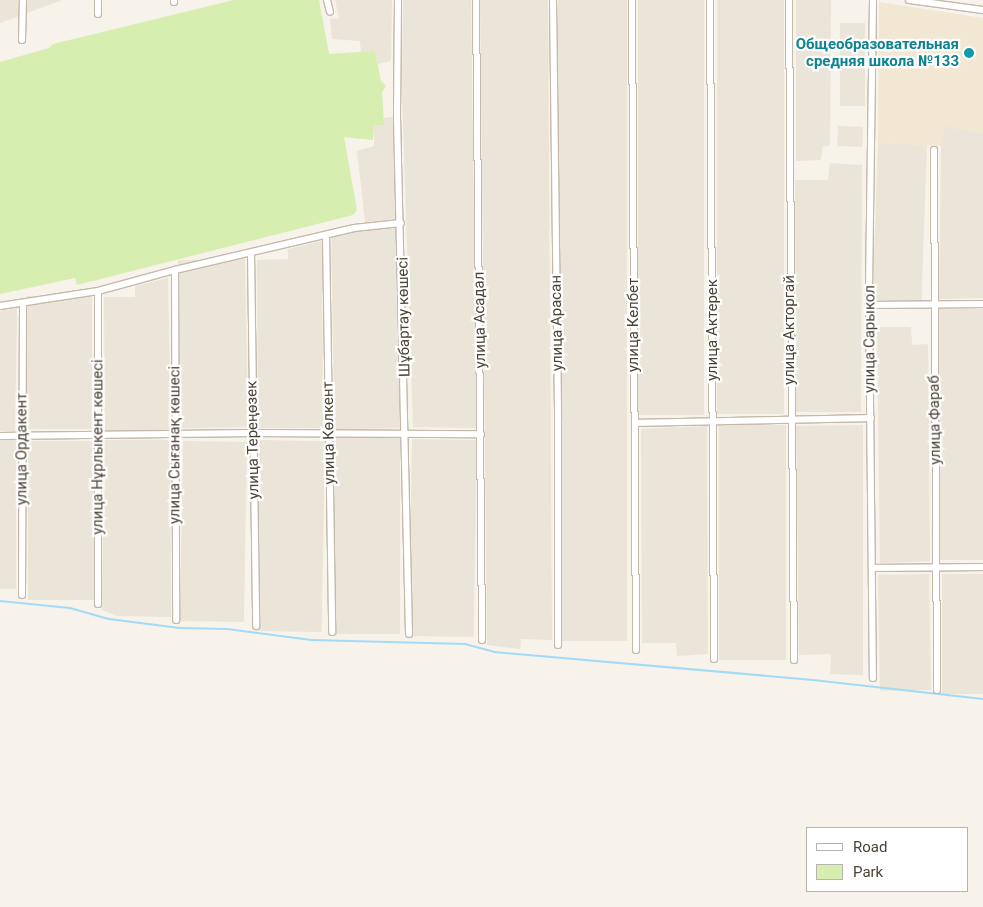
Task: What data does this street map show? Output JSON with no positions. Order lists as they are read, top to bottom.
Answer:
{
  "streets": {
    "street": [
      "Шұбартау көшесі",
      "улица Асадал",
      "улица Арасан",
      "улица Келбет",
      "улица Актерек",
      "улица Акторгай",
      "улица Сарыкол",
      "улица Фараб",
      "улица Көлкент",
      "улица Тереңөзек",
      "улица Сығанақ көшесі",
      "улица Нұрлыкент көшесі",
      "улица Ордакент"
    ]
  },
  "places": ["Общеобразовательная средняя школа №133"],
  "legend": ["Road", "Park"]
}
